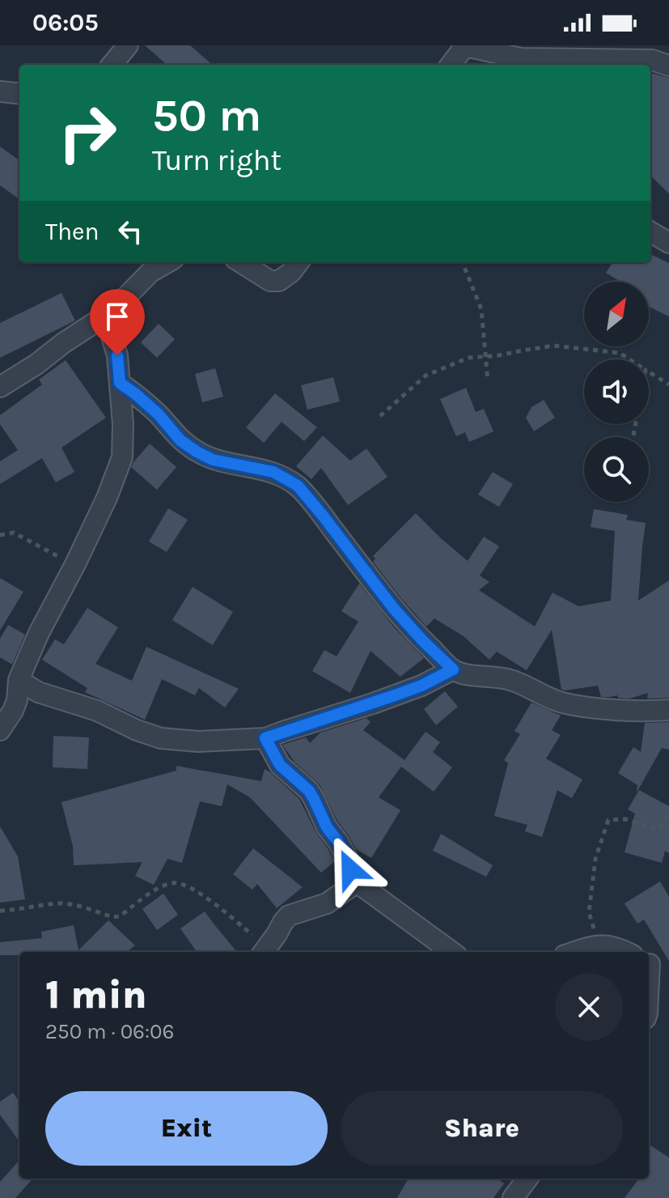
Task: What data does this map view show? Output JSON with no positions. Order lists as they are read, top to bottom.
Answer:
{
  "north": "top right",
  "page": {
    "status": "06:05",
    "turn": ["50 m", "Turn right"],
    "then": "Then",
    "heading": ["1 min", "250 m · 06:06"],
    "buttons": ["Exit", "Share"]
  }
}
